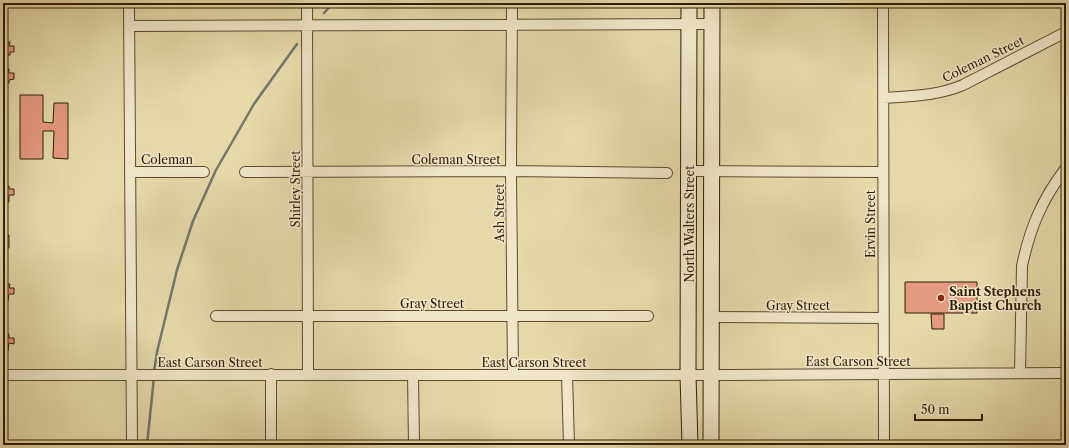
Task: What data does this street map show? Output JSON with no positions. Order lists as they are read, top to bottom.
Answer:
{
  "streets": {
    "main road": ["North Walters Street"],
    "street": [
      "Coleman Street",
      "Coleman",
      "Shirley Street",
      "Ash Street",
      "Ervin Street",
      "Gray Street",
      "East Carson Street"
    ]
  },
  "crossings": [
    ["Coleman Street", "Shirley Street"],
    ["Coleman Street", "Ash Street"],
    ["Coleman Street", "Ervin Street"],
    ["Shirley Street", "Gray Street"],
    ["Shirley Street", "East Carson Street"],
    ["Ash Street", "Gray Street"],
    ["Ash Street", "East Carson Street"],
    ["North Walters Street", "Gray Street"],
    ["North Walters Street", "East Carson Street"],
    ["Ervin Street", "Gray Street"],
    ["Ervin Street", "East Carson Street"]
  ],
  "places": ["Saint Stephens Baptist Church"],
  "scale_bar": "50 m"
}
